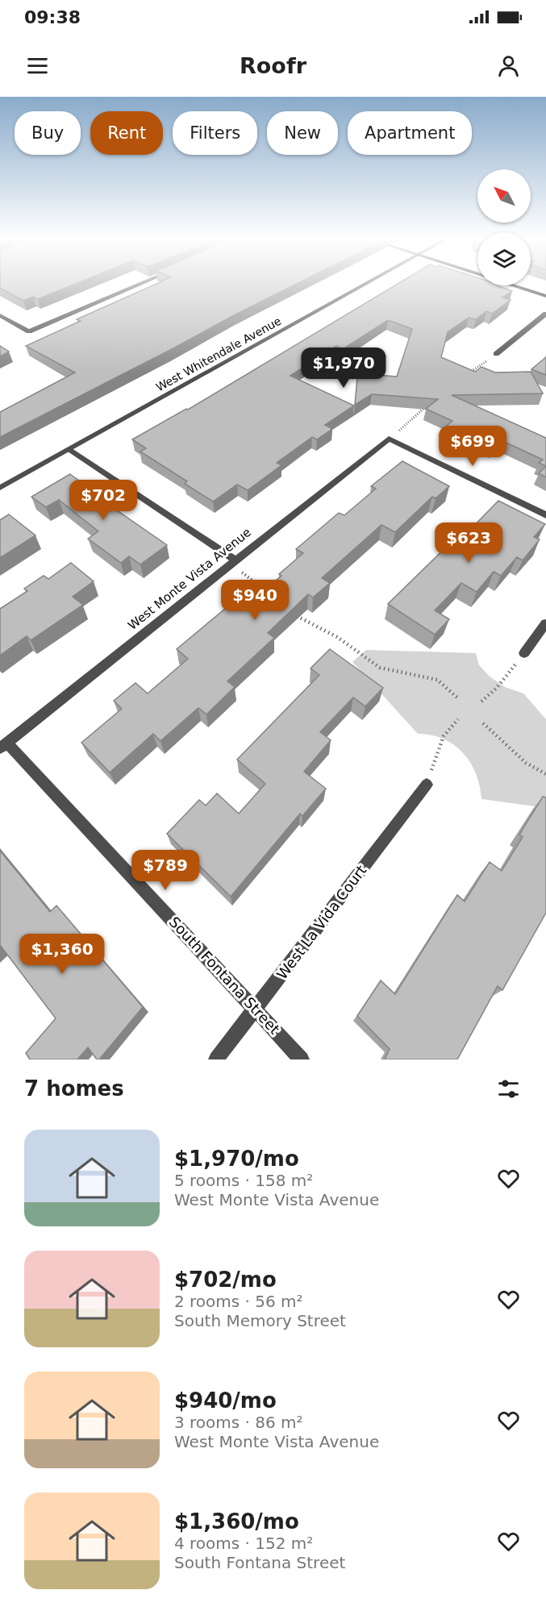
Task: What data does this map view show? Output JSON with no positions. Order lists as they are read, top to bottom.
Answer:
{
  "streets": {
    "street": [
      "West Whitendale Avenue",
      "West Monte Vista Avenue",
      "West La Vida Court",
      "South Fontana Street"
    ]
  },
  "crossings": [
    ["West Monte Vista Avenue", "South Fontana Street"],
    ["West La Vida Court", "South Fontana Street"]
  ],
  "north": "top left",
  "page": {
    "status": "09:38",
    "header": "Roofr",
    "chip": [
      "Buy",
      "Rent",
      "Filters",
      "New",
      "Apartment"
    ],
    "price": [
      "$1,970",
      "$699",
      "$702",
      "$623",
      "$940",
      "$789",
      "$1,360"
    ],
    "heading": "7 homes",
    "list": [
      {
        "name": "$1,970/mo",
        "note": "5 rooms · 158 m² · West Monte Vista Avenue"
      },
      {
        "name": "$702/mo",
        "note": "2 rooms · 56 m² · South Memory Street"
      },
      {
        "name": "$940/mo",
        "note": "3 rooms · 86 m² · West Monte Vista Avenue"
      },
      {
        "name": "$1,360/mo",
        "note": "4 rooms · 152 m² · South Fontana Street"
      }
    ]
  }
}
